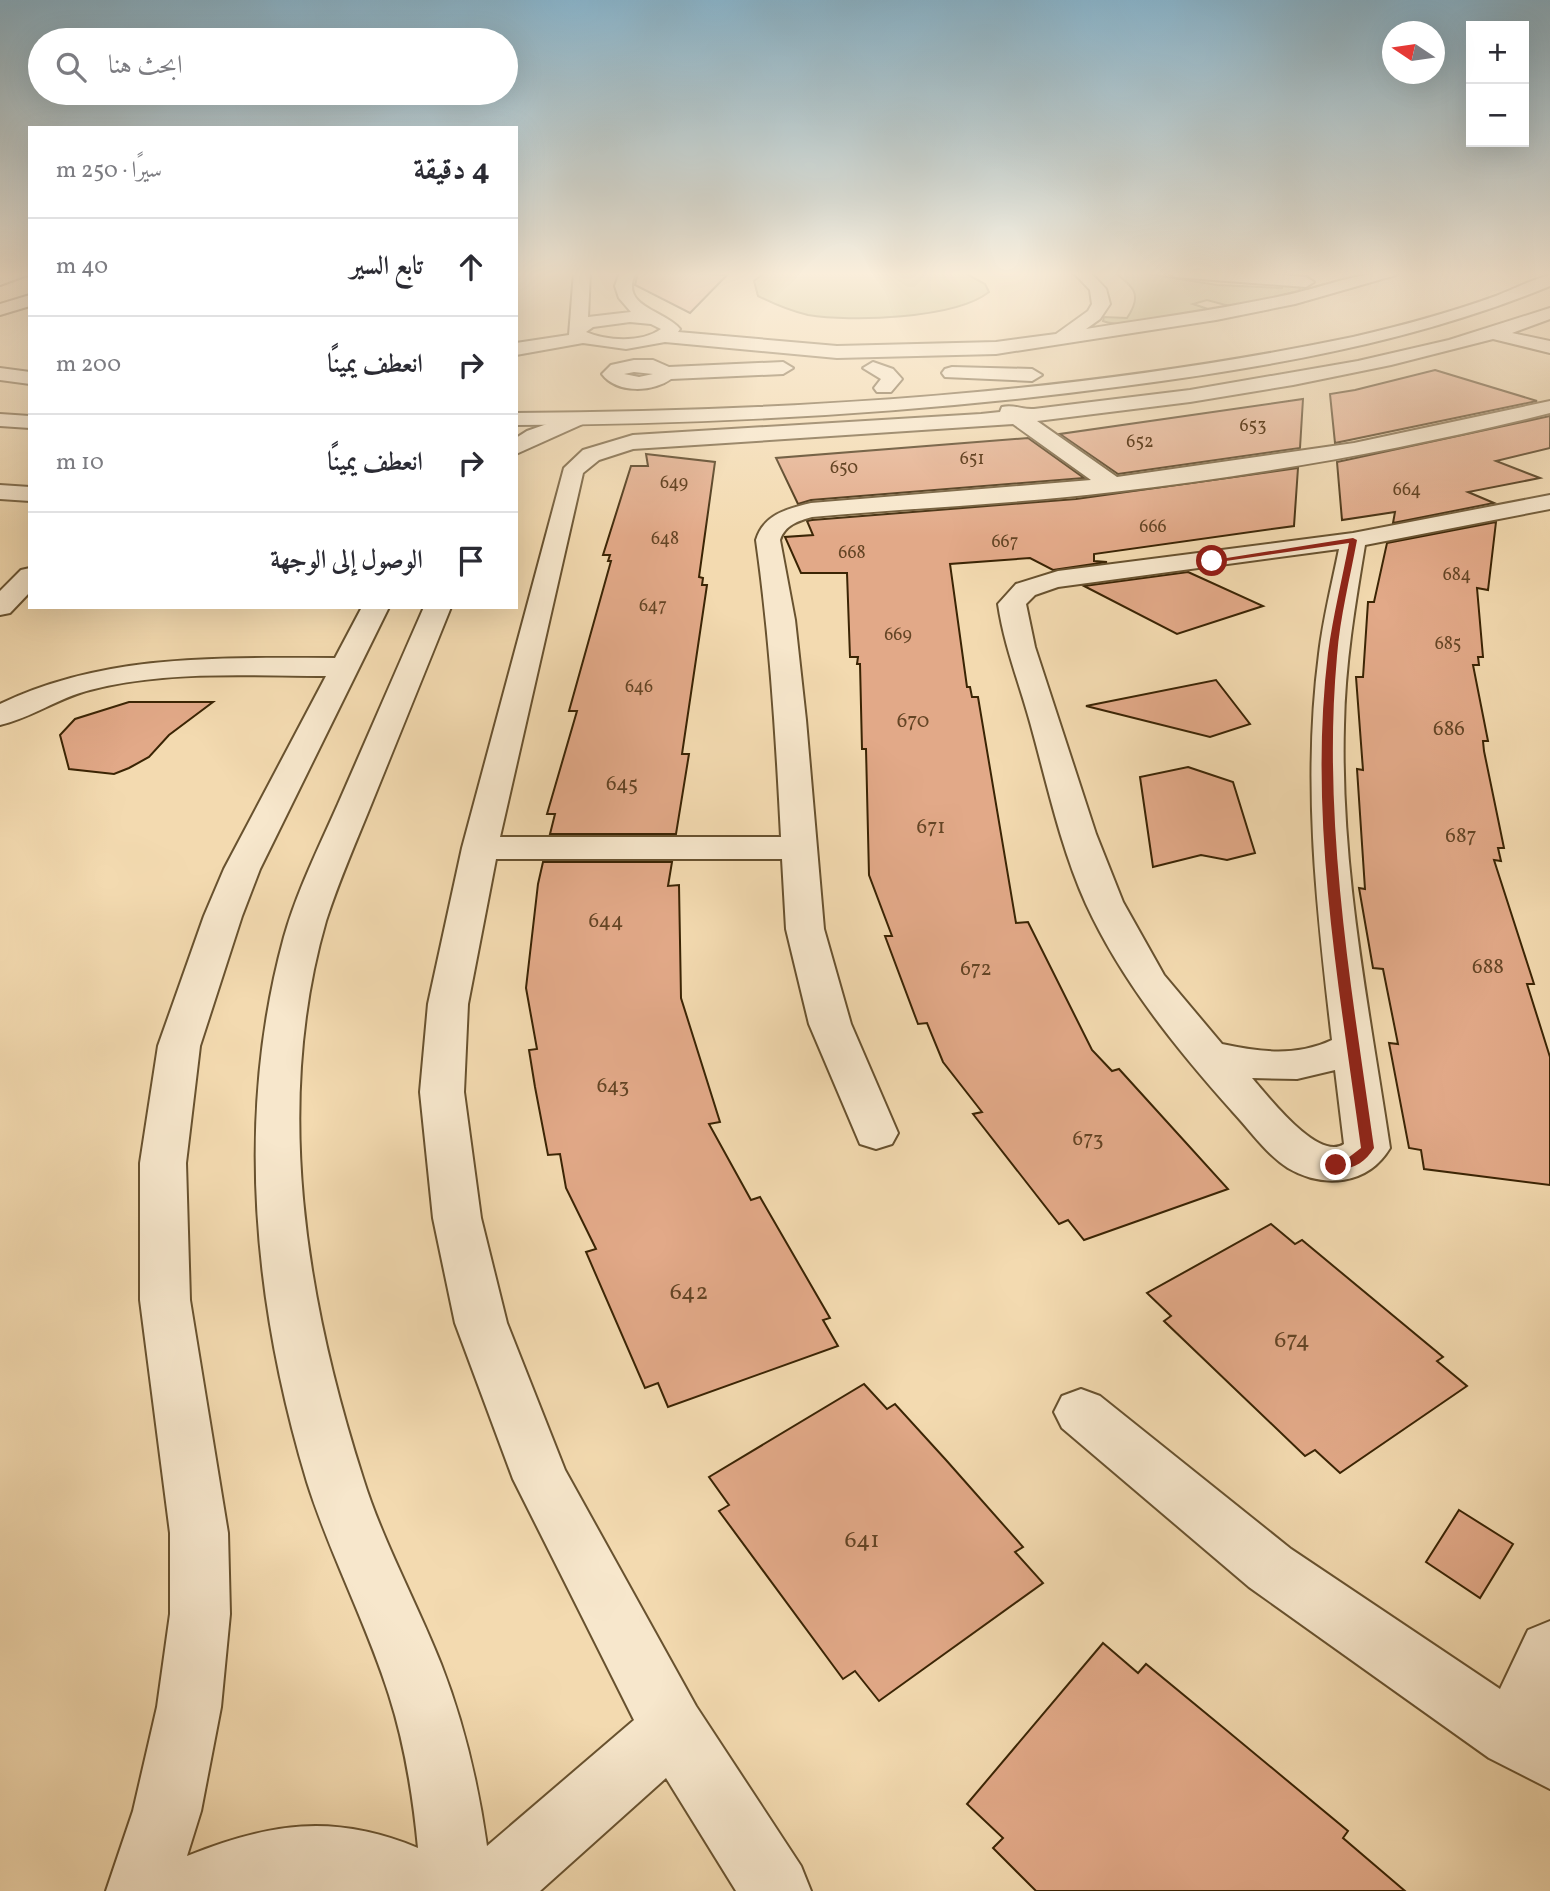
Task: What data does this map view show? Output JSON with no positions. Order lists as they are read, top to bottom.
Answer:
{
  "house_numbers": [
    "653",
    "652",
    "651",
    "650",
    "649",
    "664",
    "666",
    "648",
    "667",
    "668",
    "684",
    "647",
    "669",
    "685",
    "646",
    "670",
    "686",
    "645",
    "671",
    "687",
    "644",
    "688",
    "672",
    "643",
    "673",
    "642",
    "674",
    "641"
  ],
  "north": "left",
  "page": {
    "map_buttons": ["+", "−"],
    "search": "ابحث هنا",
    "heading": ["4 دقيقة", "سيرًا · 250 m"],
    "list": [
      ["تابع السير", "40 m"],
      ["انعطف يمينًا", "200 m"],
      ["انعطف يمينًا", "10 m"],
      "الوصول إلى الوجهة"
    ]
  }
}
